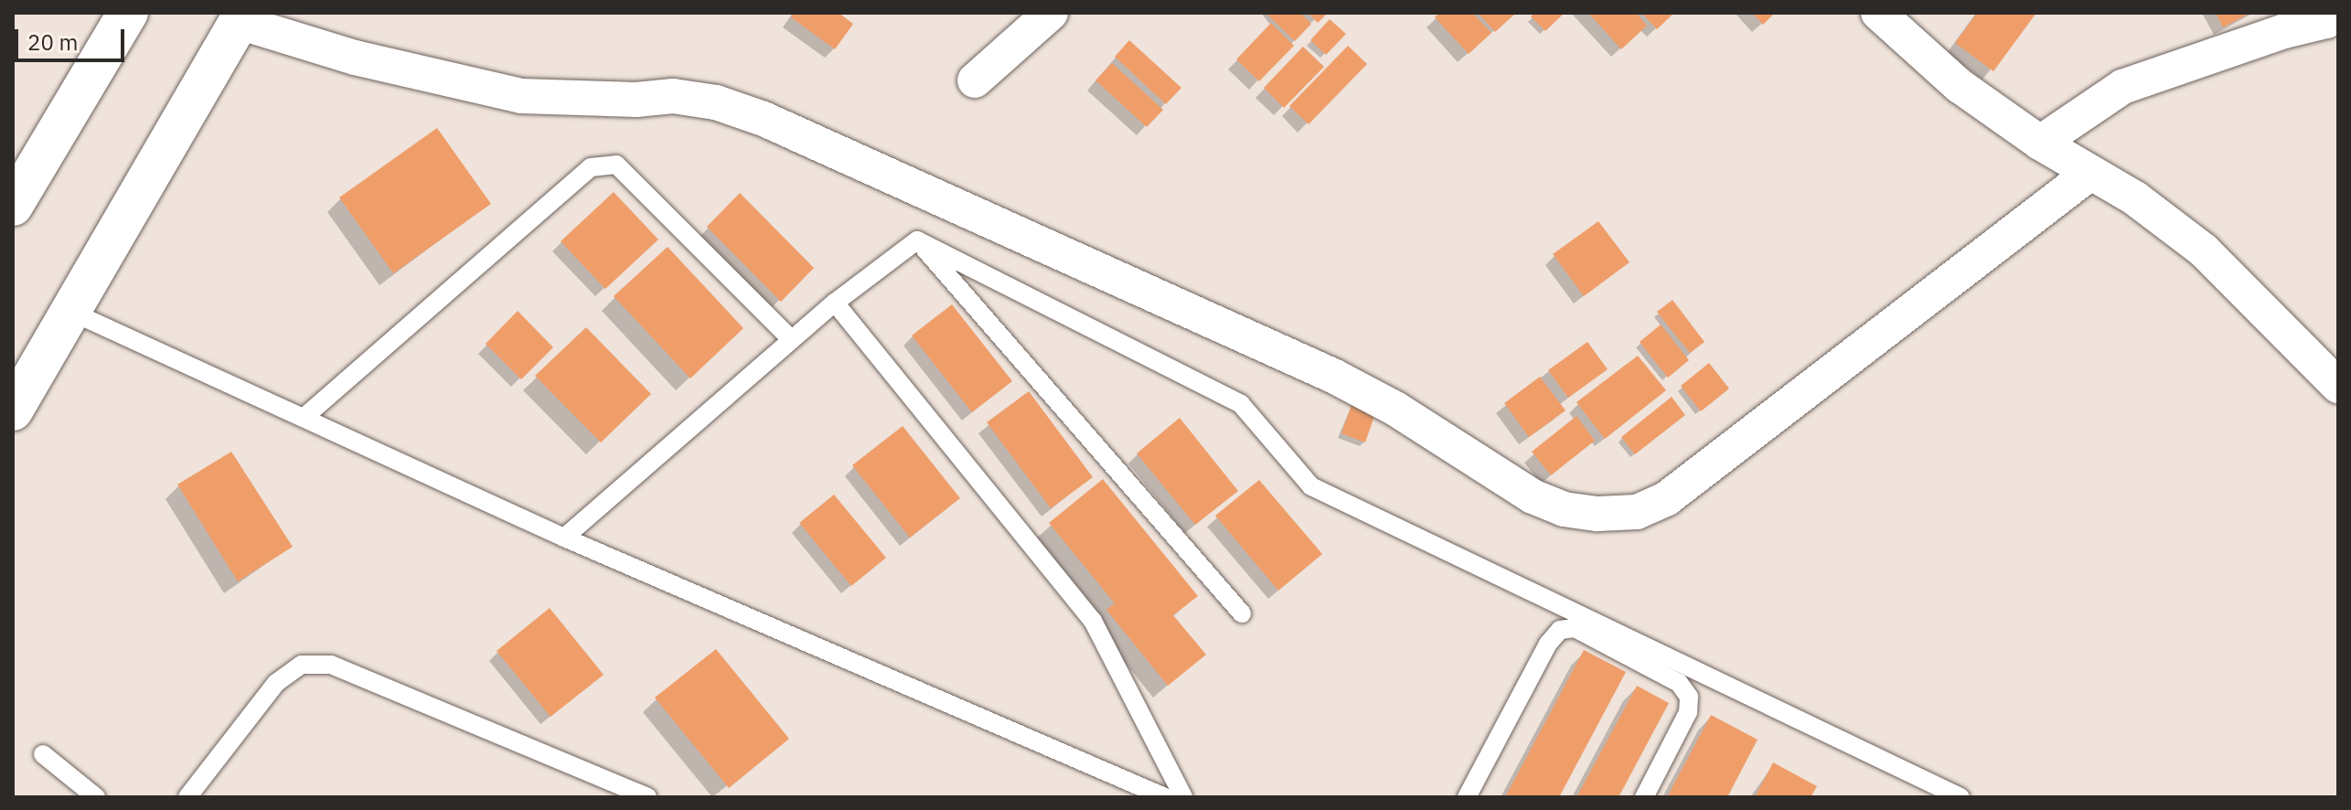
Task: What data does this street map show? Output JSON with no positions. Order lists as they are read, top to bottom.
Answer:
{
  "scale_bar": "20 m"
}
